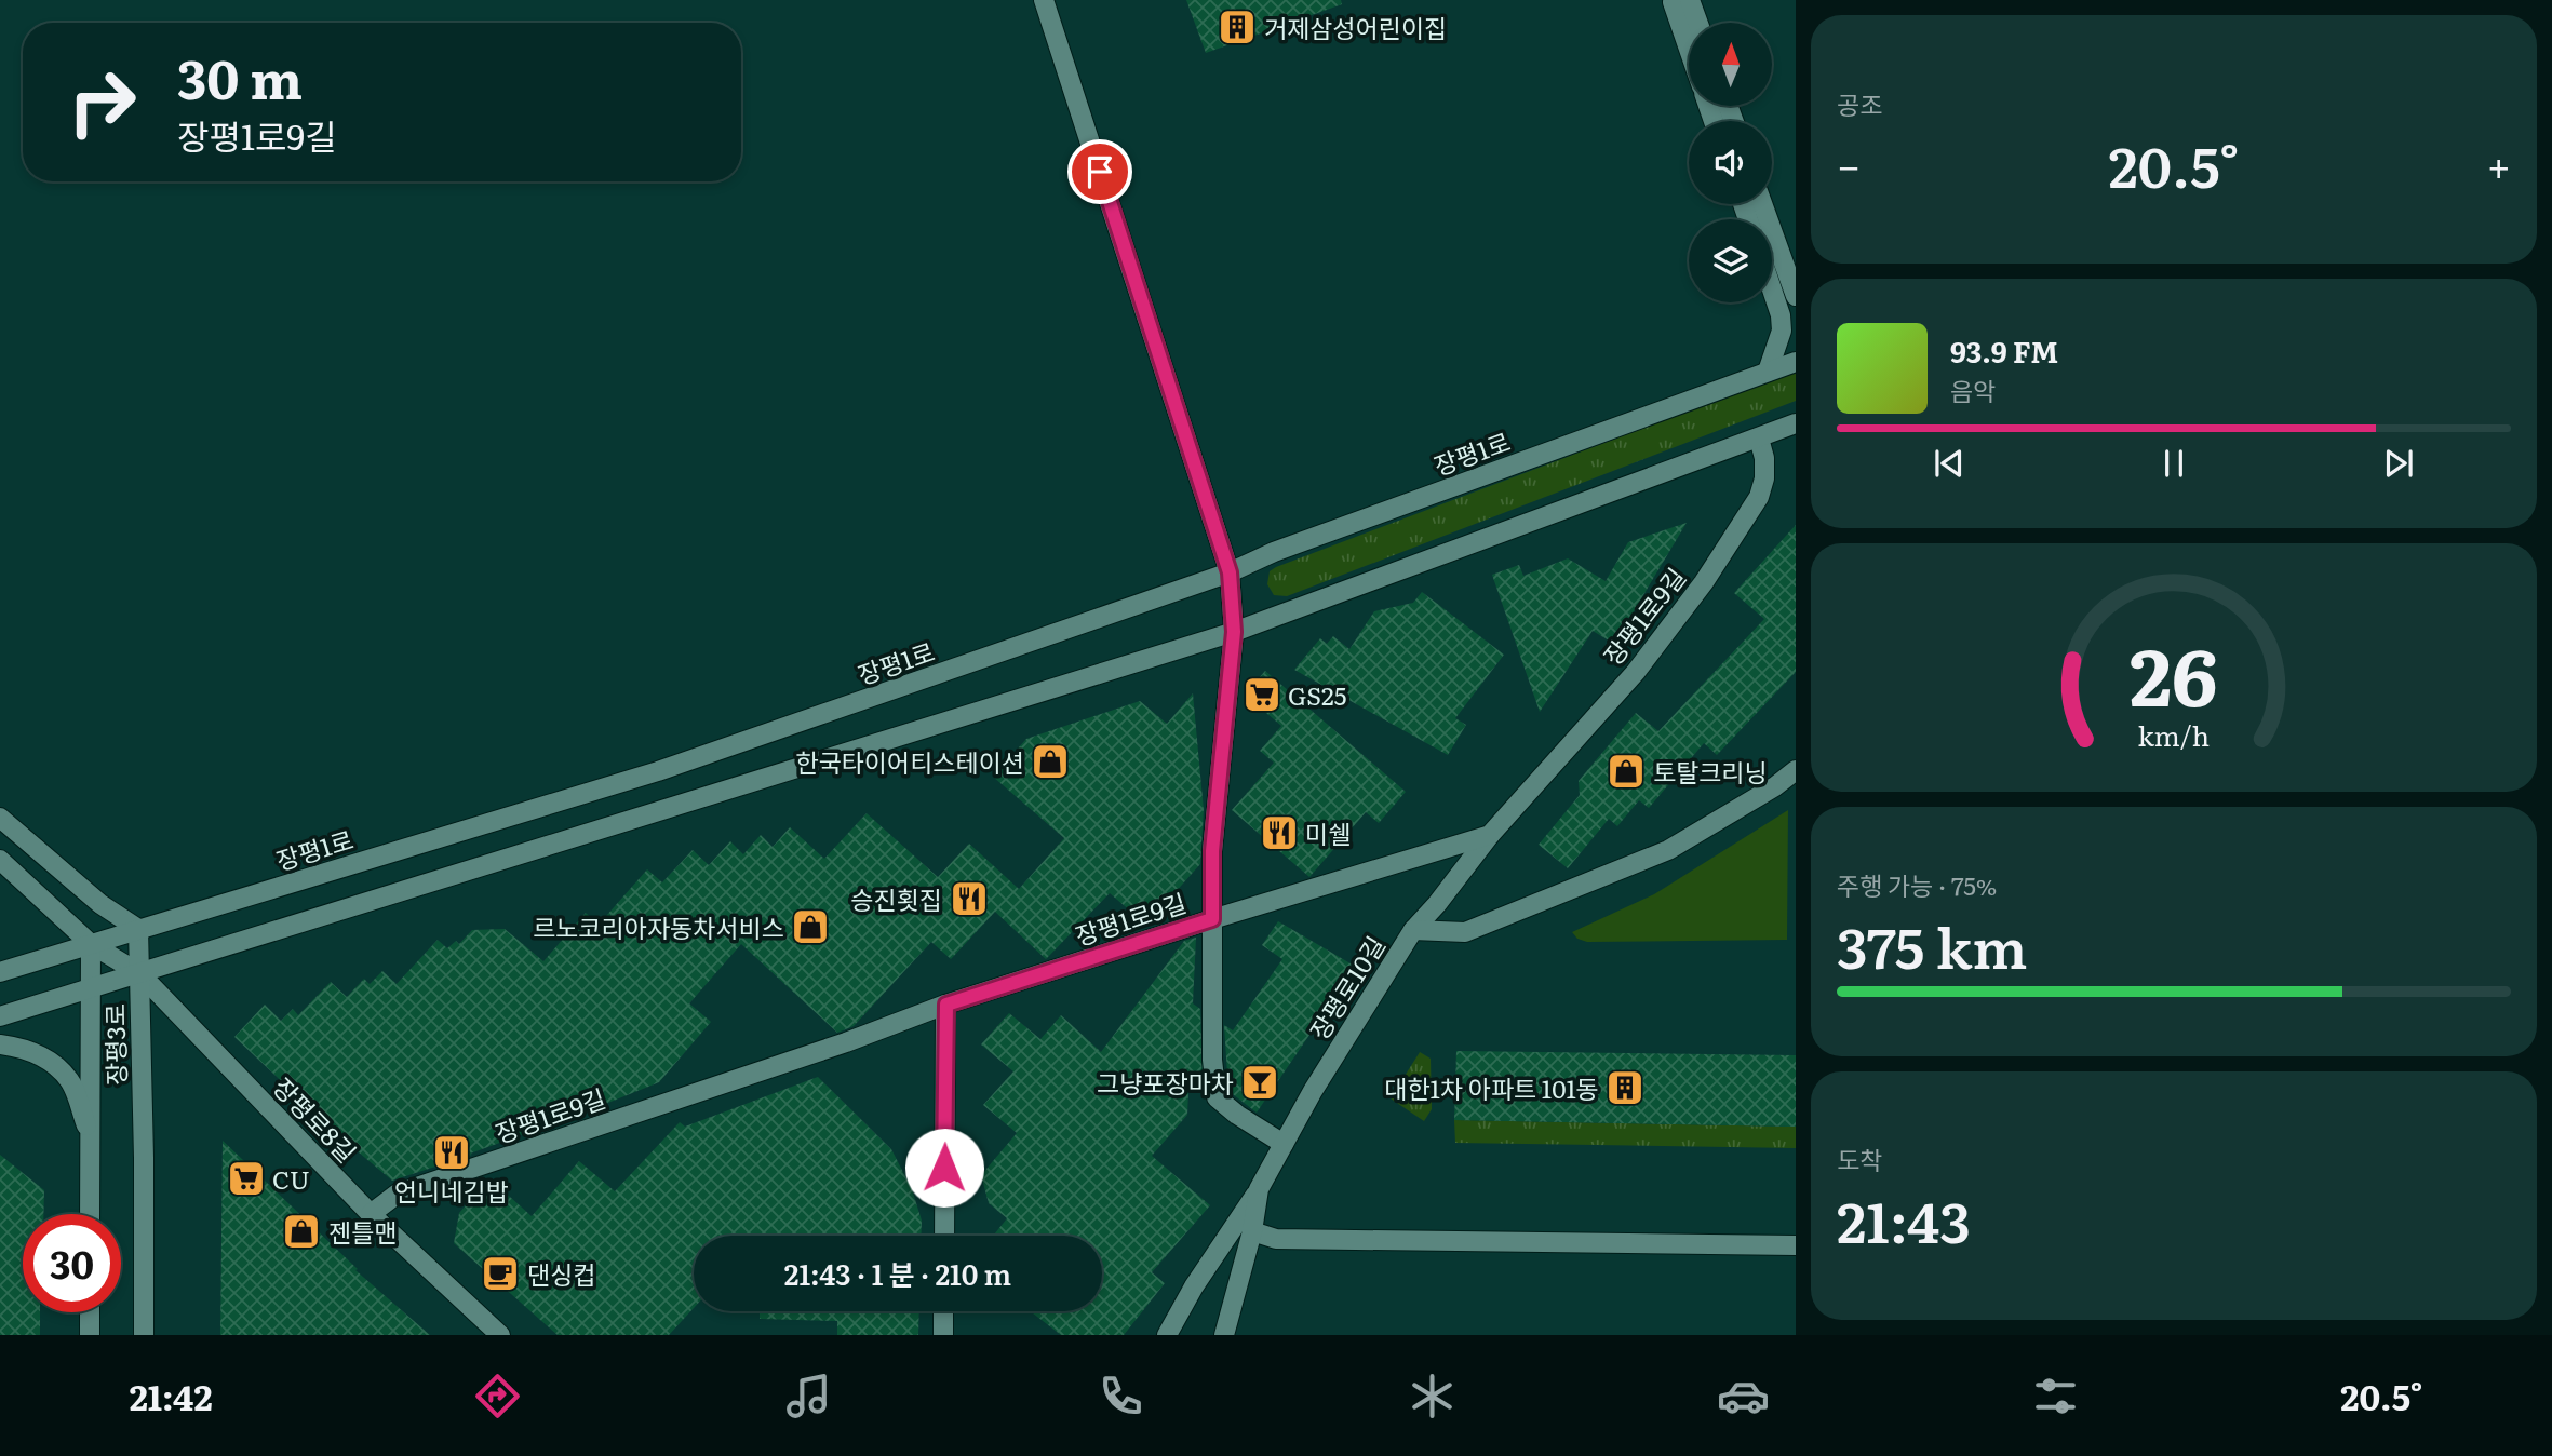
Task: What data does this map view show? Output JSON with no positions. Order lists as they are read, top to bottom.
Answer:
{
  "streets": {
    "street": [
      "장평1로",
      "장평1로9길",
      "장평로10길",
      "장평3로",
      "장평로8길"
    ]
  },
  "crossings": [
    ["장평1로", "장평3로"],
    ["장평1로", "장평로8길"],
    ["장평1로9길", "장평로8길"],
    ["장평3로", "장평로8길"]
  ],
  "places": {
    "building": ["거제삼성어린이집", "대한1차 아파트 101동"],
    "supermarket": ["GS25", "CU"],
    "shop": [
      "한국타이어티스테이션",
      "토탈크리닝",
      "르노코리아자동차서비스",
      "젠틀맨"
    ],
    "restaurant": ["미쉘", "승진횟집", "언니네김밥"],
    "bar": ["그냥포장마차"],
    "cafe": ["댄싱컵"]
  },
  "north": "top",
  "page": {
    "tile": [
      "공조",
      ["주행 가능 · 75%", "375 km"],
      ["도착", "21:43"]
    ],
    "turn": ["30 m", "장평1로9길"],
    "heat": ["−", "20.5°", "+"],
    "song": ["93.9 FM", "음악"],
    "limit": "30",
    "trip": "21:43 · 1 분 · 210 m",
    "tabs": ["21:42", "20.5°"],
    "gauge": ["26", "km/h"]
  }
}
